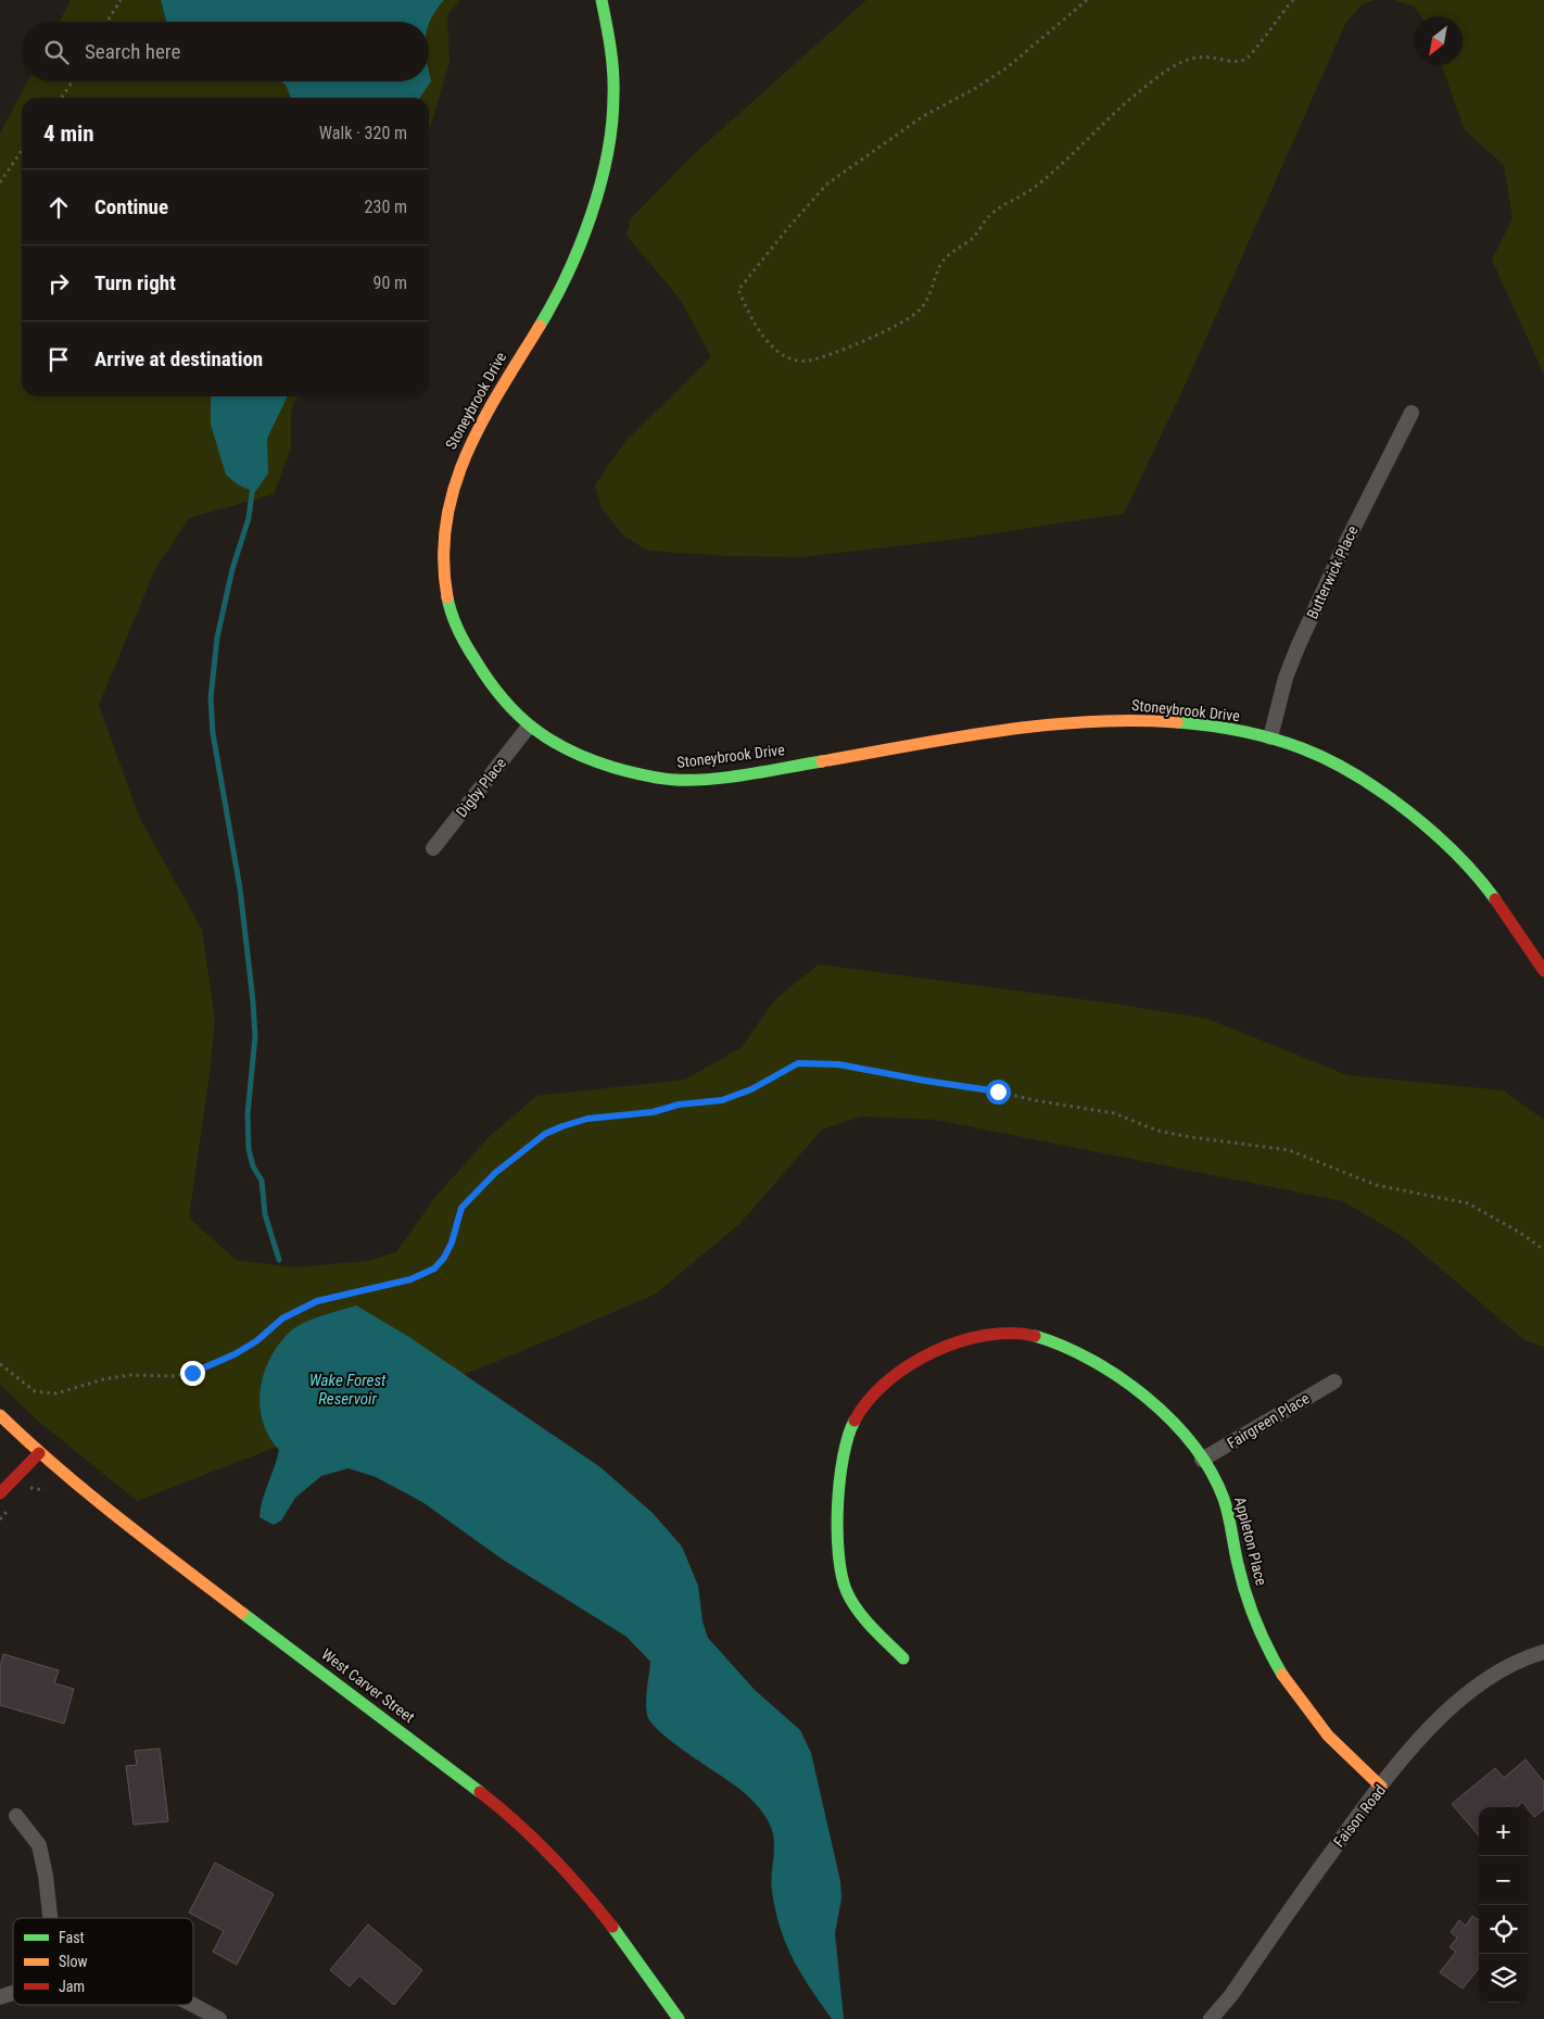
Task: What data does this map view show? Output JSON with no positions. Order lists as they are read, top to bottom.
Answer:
{
  "streets": {
    "street": [
      "Stoneybrook Drive",
      "Butterwick Place",
      "Digby Place",
      "Fairgreen Place",
      "Appleton Place",
      "West Carver Street",
      "Faison Road"
    ]
  },
  "crossings": [
    ["Stoneybrook Drive", "Butterwick Place"],
    ["Stoneybrook Drive", "Digby Place"],
    ["Fairgreen Place", "Appleton Place"],
    ["Appleton Place", "Faison Road"]
  ],
  "water": ["Wake Forest Reservoir"],
  "legend": ["Fast", "Slow", "Jam"],
  "north": "bottom left",
  "page": {
    "search": "Search here",
    "heading": ["4 min", "Walk · 320 m"],
    "list": [
      ["Continue", "230 m"],
      ["Turn right", "90 m"],
      "Arrive at destination"
    ],
    "map_buttons": ["+", "−"]
  }
}
